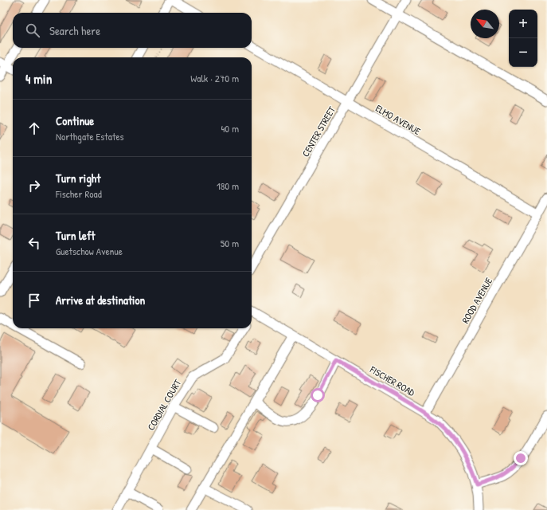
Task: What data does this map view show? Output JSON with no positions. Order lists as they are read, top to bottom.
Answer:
{
  "streets": {
    "street": [
      "ELMO AVENUE",
      "CENTER STREET",
      "ROOD AVENUE",
      "FISCHER ROAD",
      "CORDIAL COURT"
    ]
  },
  "crossings": [
    ["ELMO AVENUE", "CENTER STREET"],
    ["ELMO AVENUE", "ROOD AVENUE"],
    ["ROOD AVENUE", "FISCHER ROAD"]
  ],
  "north": "top left",
  "page": {
    "map_buttons": ["+", "−"],
    "search": "Search here",
    "heading": ["4 min", "Walk · 270 m"],
    "list": [
      ["Continue", "Northgate Estates", "40 m"],
      ["Turn right", "Fischer Road", "180 m"],
      ["Turn left", "Guetschow Avenue", "50 m"],
      "Arrive at destination"
    ]
  }
}
